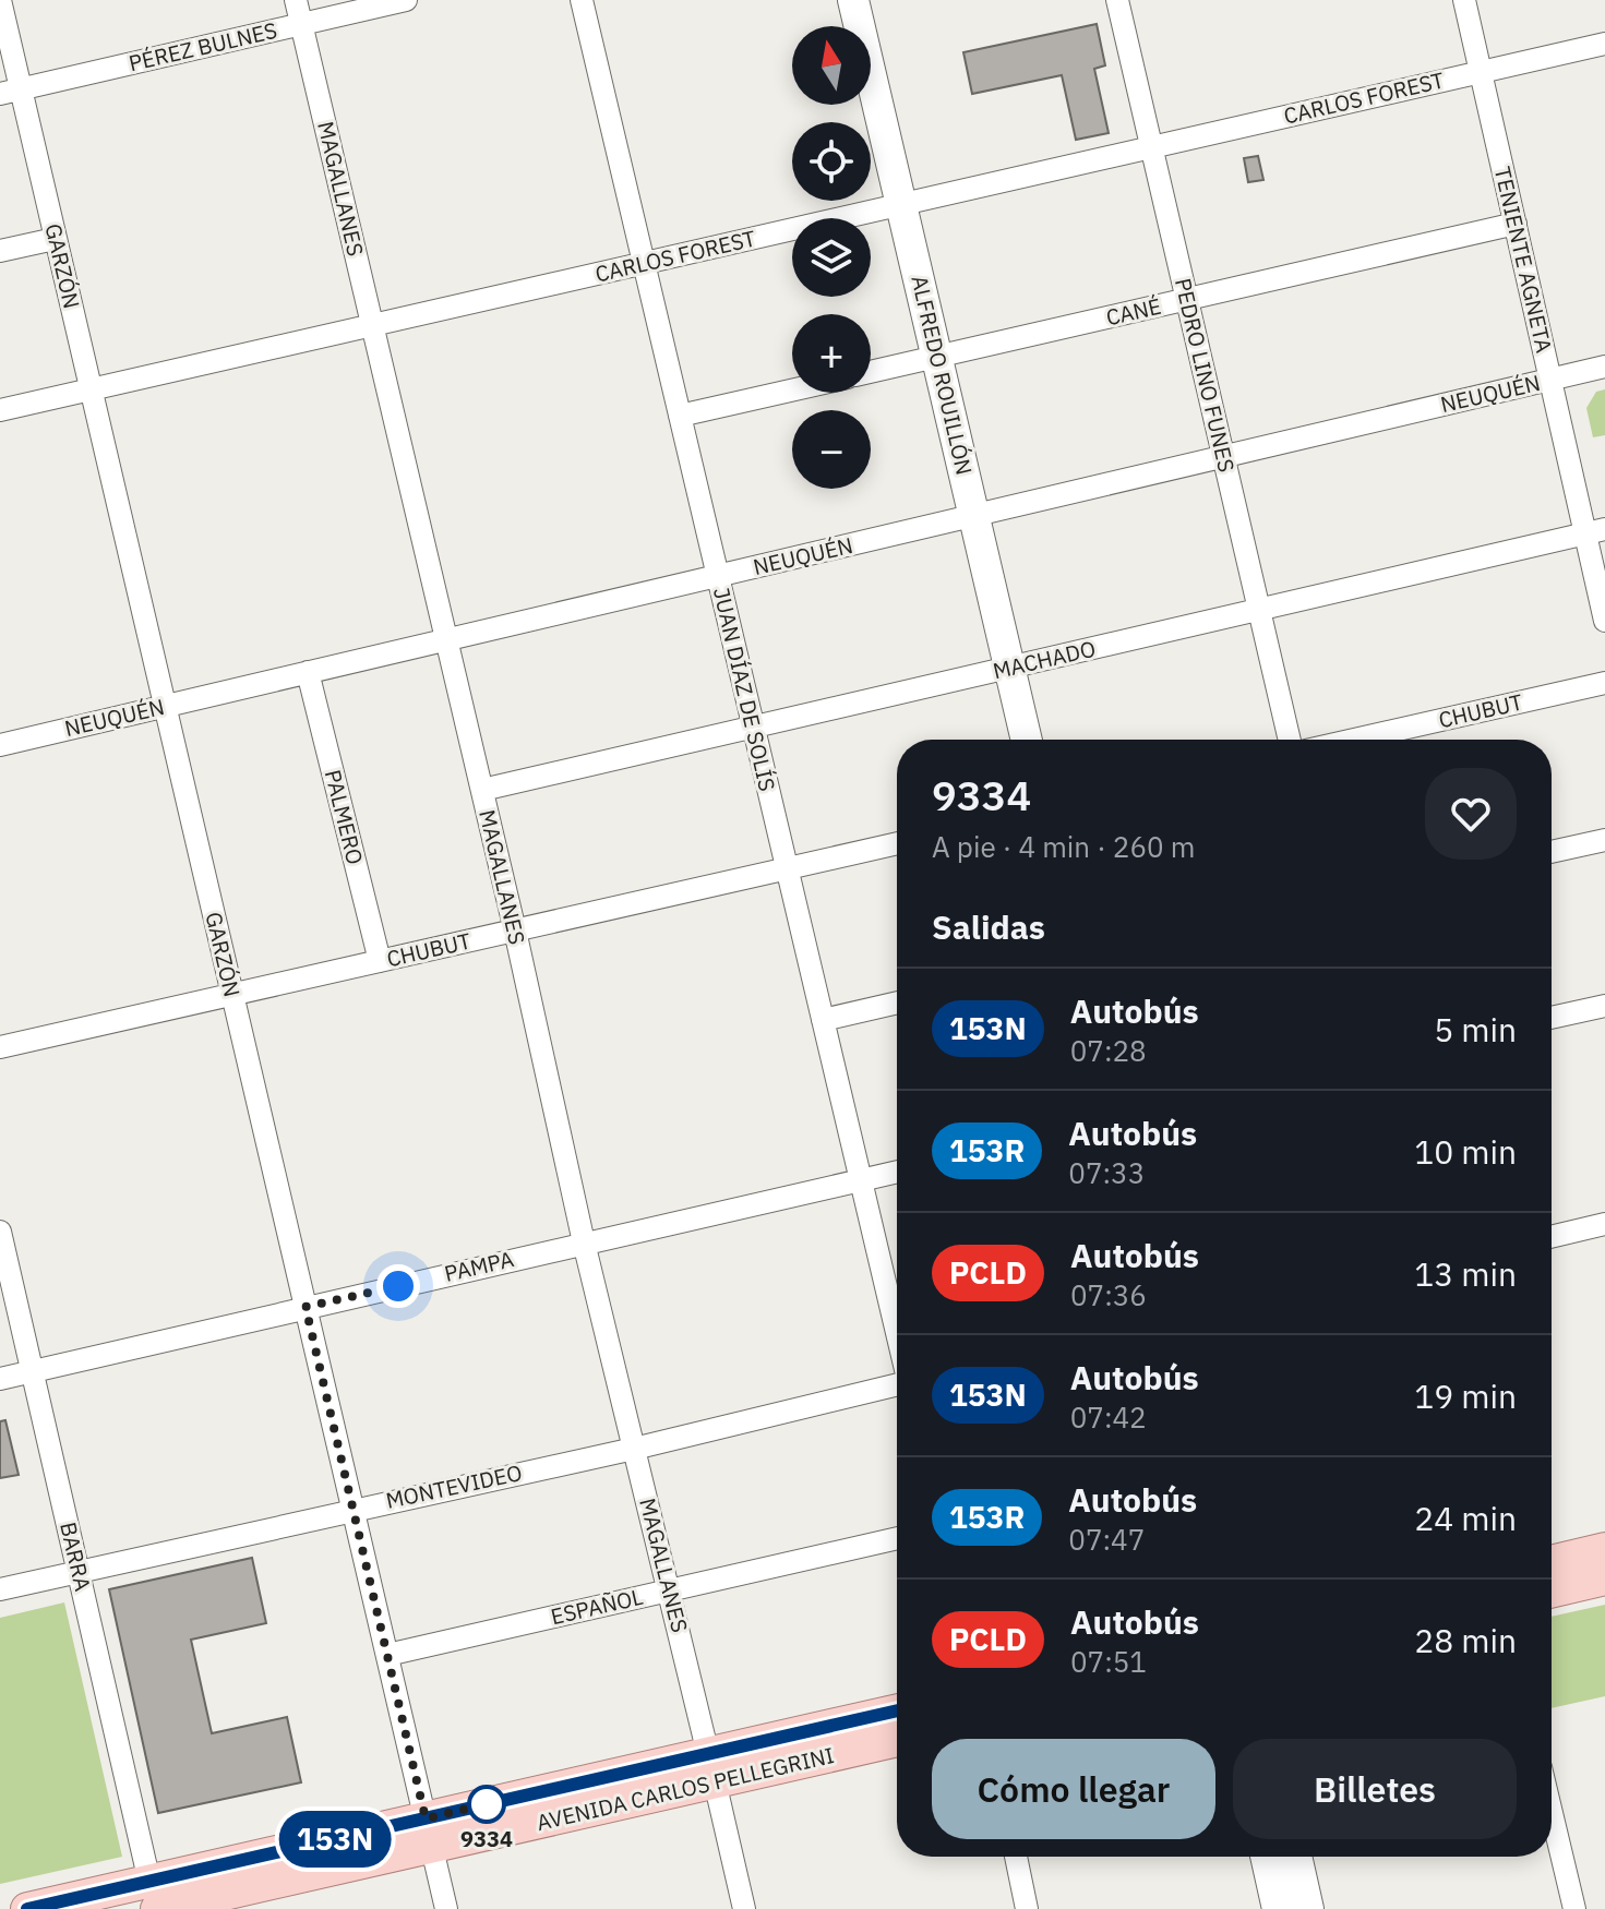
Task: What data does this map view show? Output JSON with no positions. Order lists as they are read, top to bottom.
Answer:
{
  "streets": {
    "main road": ["AVENIDA CARLOS PELLEGRINI"],
    "street": [
      "PÉREZ BULNES",
      "CARLOS FOREST",
      "MAGALLANES",
      "TENIENTE AGNETA",
      "GARZÓN",
      "CANÉ",
      "ALFREDO ROUILLÓN",
      "PEDRO LINO FUNES",
      "NEUQUÉN",
      "MACHADO",
      "JUAN DÍAZ DE SOLÍS",
      "CHUBUT",
      "PALMERO",
      "PAMPA",
      "MONTEVIDEO",
      "BARRA",
      "ESPAÑOL"
    ]
  },
  "crossings": [
    ["PÉREZ BULNES", "MAGALLANES"],
    ["PÉREZ BULNES", "GARZÓN"],
    ["CARLOS FOREST", "MAGALLANES"],
    ["CARLOS FOREST", "TENIENTE AGNETA"],
    ["CARLOS FOREST", "GARZÓN"],
    ["CARLOS FOREST", "ALFREDO ROUILLÓN"],
    ["CARLOS FOREST", "PEDRO LINO FUNES"],
    ["CARLOS FOREST", "JUAN DÍAZ DE SOLÍS"],
    ["MAGALLANES", "NEUQUÉN"],
    ["MAGALLANES", "MACHADO"],
    ["MAGALLANES", "CHUBUT"],
    ["MAGALLANES", "PAMPA"],
    ["MAGALLANES", "MONTEVIDEO"],
    ["MAGALLANES", "ESPAÑOL"],
    ["MAGALLANES", "AVENIDA CARLOS PELLEGRINI"],
    ["TENIENTE AGNETA", "CANÉ"],
    ["TENIENTE AGNETA", "NEUQUÉN"],
    ["TENIENTE AGNETA", "MACHADO"],
    ["GARZÓN", "NEUQUÉN"],
    ["GARZÓN", "CHUBUT"],
    ["GARZÓN", "PAMPA"],
    ["GARZÓN", "MONTEVIDEO"],
    ["GARZÓN", "ESPAÑOL"],
    ["GARZÓN", "AVENIDA CARLOS PELLEGRINI"],
    ["CANÉ", "ALFREDO ROUILLÓN"],
    ["CANÉ", "PEDRO LINO FUNES"],
    ["ALFREDO ROUILLÓN", "NEUQUÉN"],
    ["ALFREDO ROUILLÓN", "MACHADO"],
    ["PEDRO LINO FUNES", "NEUQUÉN"],
    ["PEDRO LINO FUNES", "MACHADO"],
    ["NEUQUÉN", "JUAN DÍAZ DE SOLÍS"],
    ["NEUQUÉN", "PALMERO"],
    ["MACHADO", "JUAN DÍAZ DE SOLÍS"],
    ["JUAN DÍAZ DE SOLÍS", "CHUBUT"],
    ["JUAN DÍAZ DE SOLÍS", "PAMPA"],
    ["CHUBUT", "PALMERO"],
    ["PAMPA", "BARRA"],
    ["MONTEVIDEO", "BARRA"],
    ["BARRA", "AVENIDA CARLOS PELLEGRINI"]
  ],
  "places": ["9334"],
  "lines": ["bus line 153N"],
  "north": "top",
  "page": {
    "on_map": "153N",
    "map_buttons": ["+", "−"],
    "heading": [
      ["9334", "A pie · 4 min · 260 m"],
      "Salidas"
    ],
    "list": [
      {
        "mark": "153N",
        "name": "Autobús",
        "note": "07:28",
        "value": "5 min"
      },
      {
        "mark": "153R",
        "name": "Autobús",
        "note": "07:33",
        "value": "10 min"
      },
      {
        "mark": "PCLD",
        "name": "Autobús",
        "note": "07:36",
        "value": "13 min"
      },
      {
        "mark": "153N",
        "name": "Autobús",
        "note": "07:42",
        "value": "19 min"
      },
      {
        "mark": "153R",
        "name": "Autobús",
        "note": "07:47",
        "value": "24 min"
      },
      {
        "mark": "PCLD",
        "name": "Autobús",
        "note": "07:51",
        "value": "28 min"
      }
    ],
    "buttons": ["Cómo llegar", "Billetes"]
  }
}
